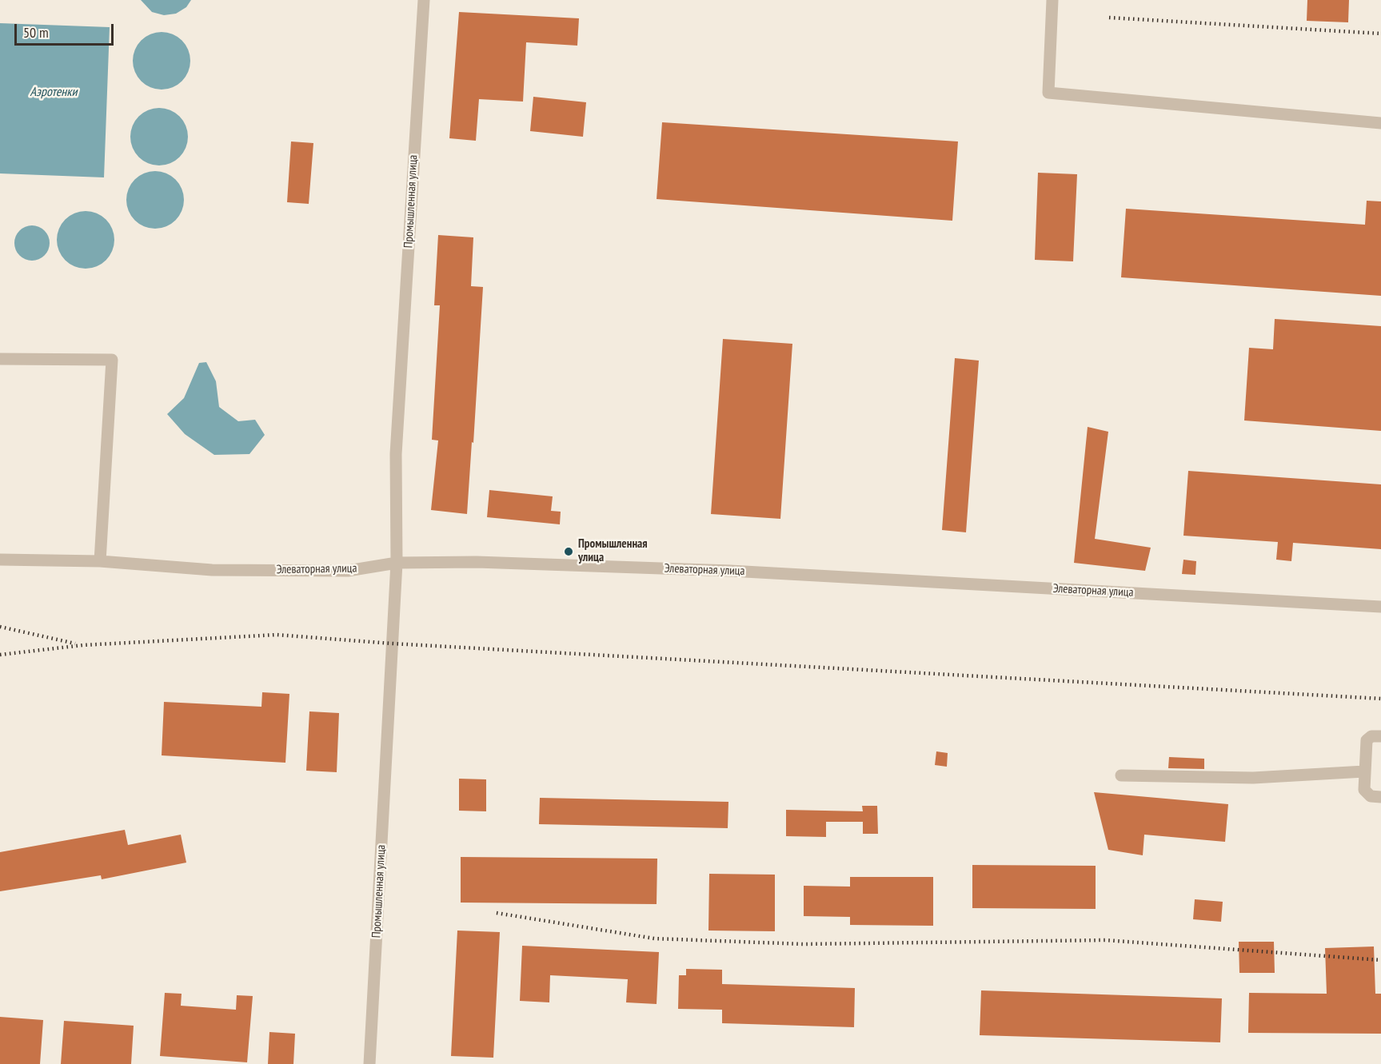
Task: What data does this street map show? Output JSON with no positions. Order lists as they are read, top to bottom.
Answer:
{
  "streets": {
    "street": ["Промышленная улица", "Элеваторная улица"]
  },
  "crossings": [
    ["Промышленная улица", "Элеваторная улица"]
  ],
  "water": ["Аэротенки"],
  "places": ["Промышленная улица"],
  "scale_bar": "50 m"
}
